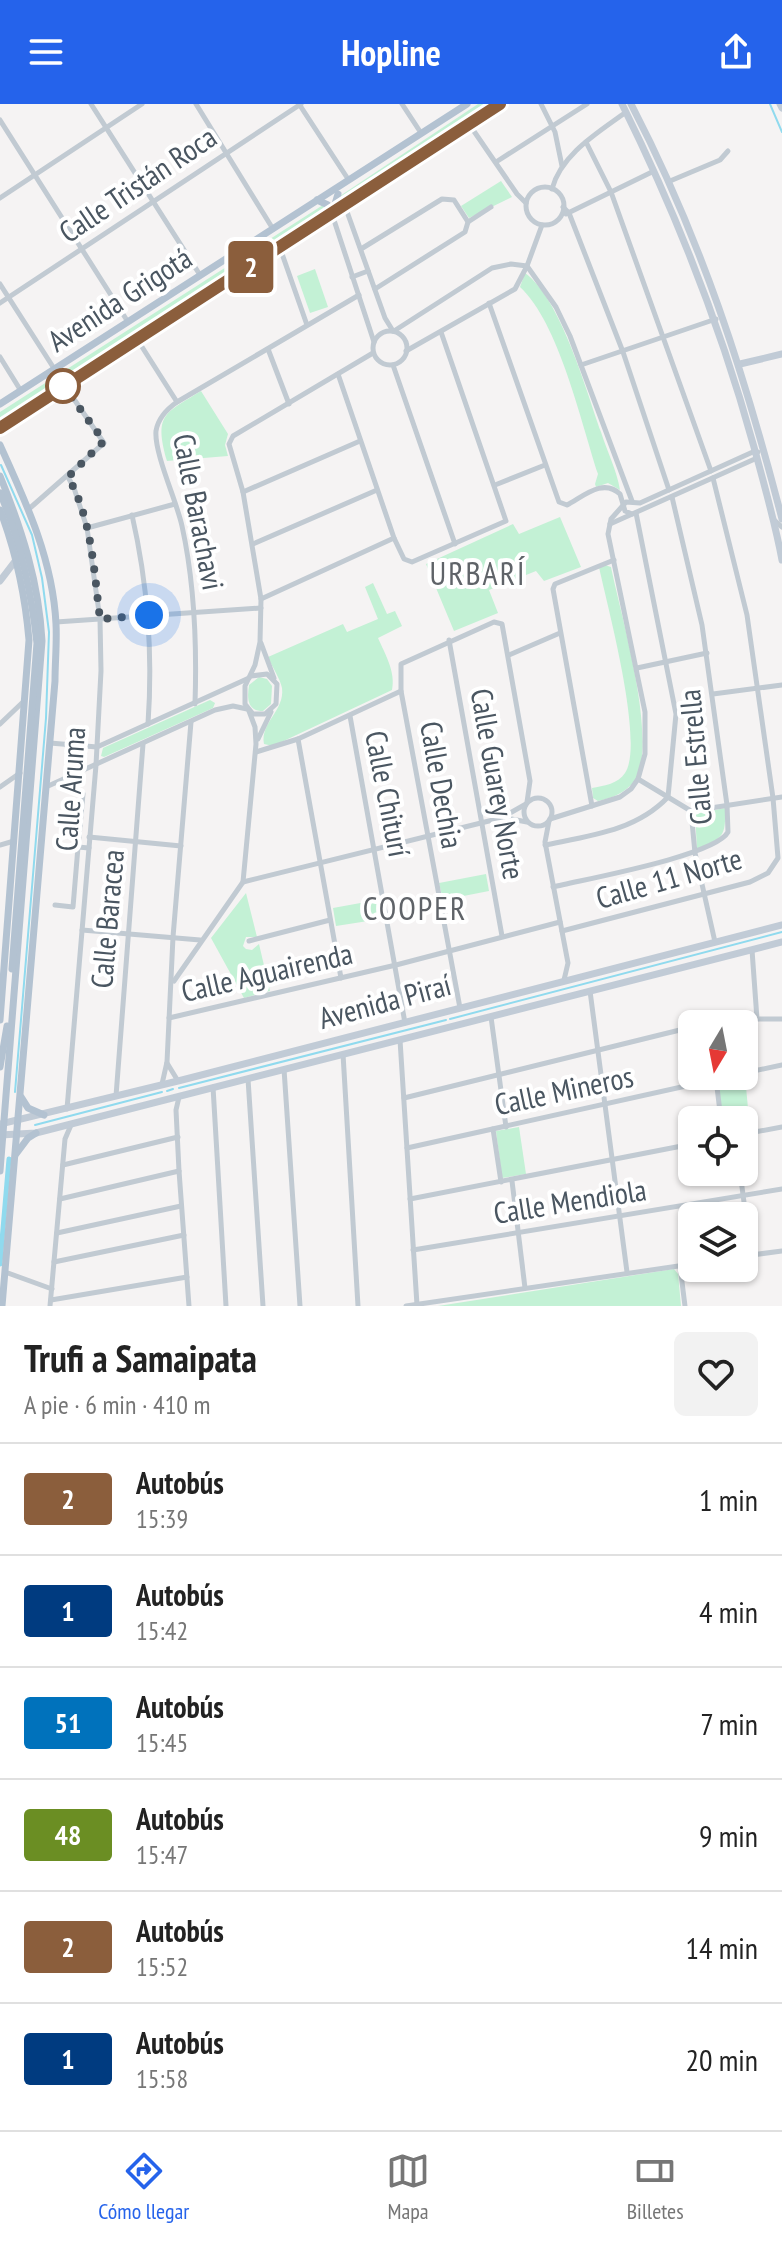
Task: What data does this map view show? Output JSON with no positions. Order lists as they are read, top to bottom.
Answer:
{
  "streets": {
    "main road": ["Avenida Grigotá", "Avenida Piraí"],
    "street": [
      "Calle Tristán Roca",
      "Calle Barachavi",
      "Calle Estrella",
      "Calle Guarey Norte",
      "Calle Dechia",
      "Calle Aruma",
      "Calle Chiturí",
      "Calle 11 Norte",
      "Calle Baracea",
      "Calle Aguairenda",
      "Calle Mineros",
      "Calle Mendiola"
    ]
  },
  "crossings": [
    ["Calle Guarey Norte", "Calle Dechia"],
    ["Calle Guarey Norte", "Calle Aguairenda"],
    ["Calle Dechia", "Calle Aguairenda"],
    ["Calle Dechia", "Avenida Piraí"],
    ["Calle Aruma", "Avenida Piraí"],
    ["Calle Chiturí", "Calle Aguairenda"],
    ["Calle Chiturí", "Avenida Piraí"],
    ["Calle Baracea", "Avenida Piraí"]
  ],
  "districts": ["URBARÍ", "COOPER"],
  "lines": ["bus line 2"],
  "north": "bottom",
  "page": {
    "header": "Hopline",
    "on_map": "2",
    "heading": ["Trufi a Samaipata", "A pie · 6 min · 410 m"],
    "list": [
      {
        "mark": "2",
        "name": "Autobús",
        "note": "15:39",
        "value": "1 min"
      },
      {
        "mark": "1",
        "name": "Autobús",
        "note": "15:42",
        "value": "4 min"
      },
      {
        "mark": "51",
        "name": "Autobús",
        "note": "15:45",
        "value": "7 min"
      },
      {
        "mark": "48",
        "name": "Autobús",
        "note": "15:47",
        "value": "9 min"
      },
      {
        "mark": "2",
        "name": "Autobús",
        "note": "15:52",
        "value": "14 min"
      },
      {
        "mark": "1",
        "name": "Autobús",
        "note": "15:58",
        "value": "20 min"
      }
    ],
    "tabs": ["Cómo llegar", "Mapa", "Billetes"]
  }
}
